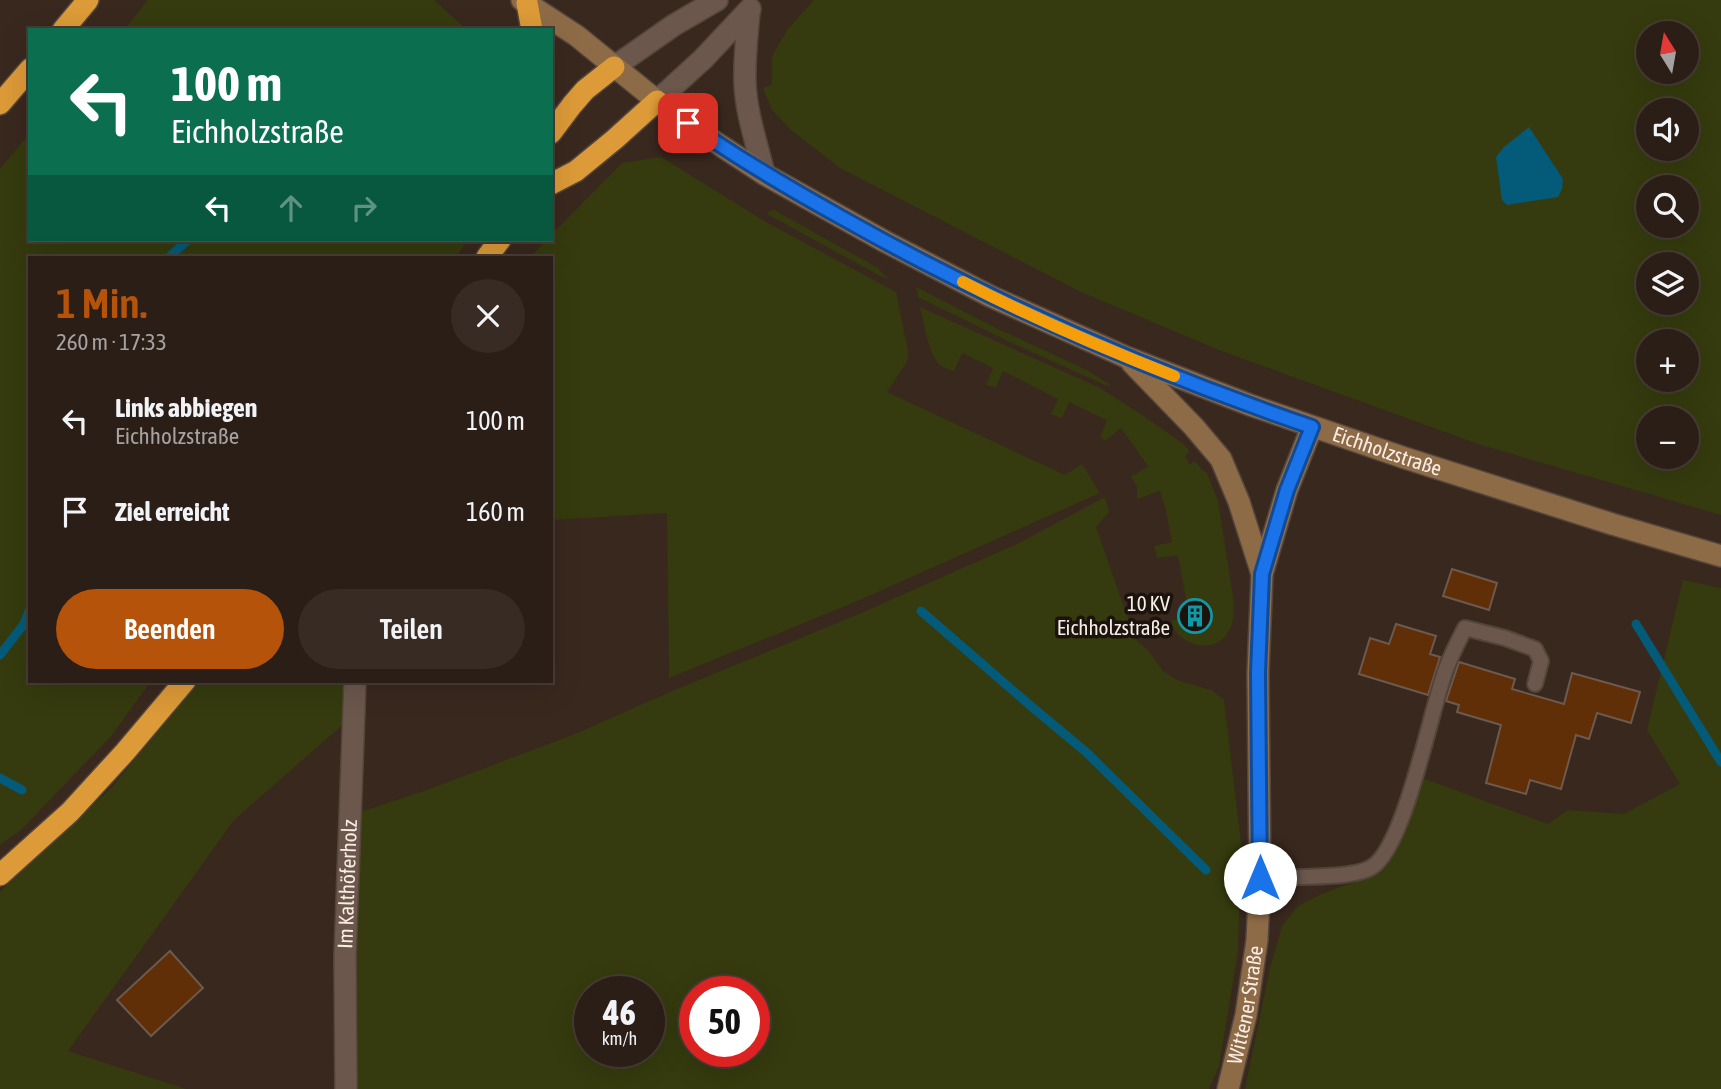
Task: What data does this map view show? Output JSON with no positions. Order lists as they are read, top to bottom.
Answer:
{
  "streets": {
    "main road": ["Eichholzstraße", "Wittener Straße"],
    "street": ["Im Kalthöferholz"]
  },
  "crossings": [
    ["Eichholzstraße", "Wittener Straße"]
  ],
  "places": {
    "building": ["10 KV Eichholzstraße"]
  },
  "north": "top",
  "page": {
    "map_buttons": ["+", "−"],
    "turn": ["100 m", "Eichholzstraße"],
    "heading": ["1 Min.", "260 m · 17:33"],
    "list": [
      {
        "name": "Links abbiegen",
        "note": "Eichholzstraße",
        "value": "100 m"
      },
      {
        "name": "Ziel erreicht",
        "value": "160 m"
      }
    ],
    "buttons": ["Beenden", "Teilen"],
    "speed": "46 km/h",
    "limit": "50"
  }
}
